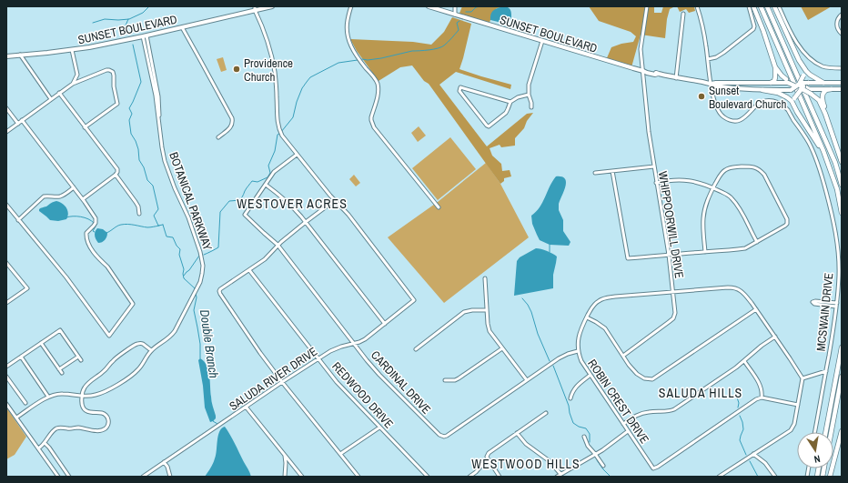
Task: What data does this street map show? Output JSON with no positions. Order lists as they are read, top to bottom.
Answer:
{
  "streets": {
    "main road": ["SUNSET BOULEVARD"],
    "street": [
      "BOTANICAL PARKWAY",
      "WHIPPOORWILL DRIVE",
      "MCSWAIN DRIVE",
      "SALUDA RIVER DRIVE",
      "CARDINAL DRIVE",
      "REDWOOD DRIVE",
      "ROBIN CREST DRIVE"
    ]
  },
  "crossings": [
    ["SUNSET BOULEVARD", "BOTANICAL PARKWAY"],
    ["SUNSET BOULEVARD", "WHIPPOORWILL DRIVE"],
    ["SUNSET BOULEVARD", "MCSWAIN DRIVE"],
    ["WHIPPOORWILL DRIVE", "ROBIN CREST DRIVE"],
    ["SALUDA RIVER DRIVE", "CARDINAL DRIVE"],
    ["SALUDA RIVER DRIVE", "REDWOOD DRIVE"],
    ["CARDINAL DRIVE", "ROBIN CREST DRIVE"]
  ],
  "districts": ["WESTOVER ACRES", "SALUDA HILLS", "WESTWOOD HILLS"],
  "water": ["Double Branch"],
  "places": ["Providence Church", "Sunset Boulevard Church"],
  "north": "bottom"
}
